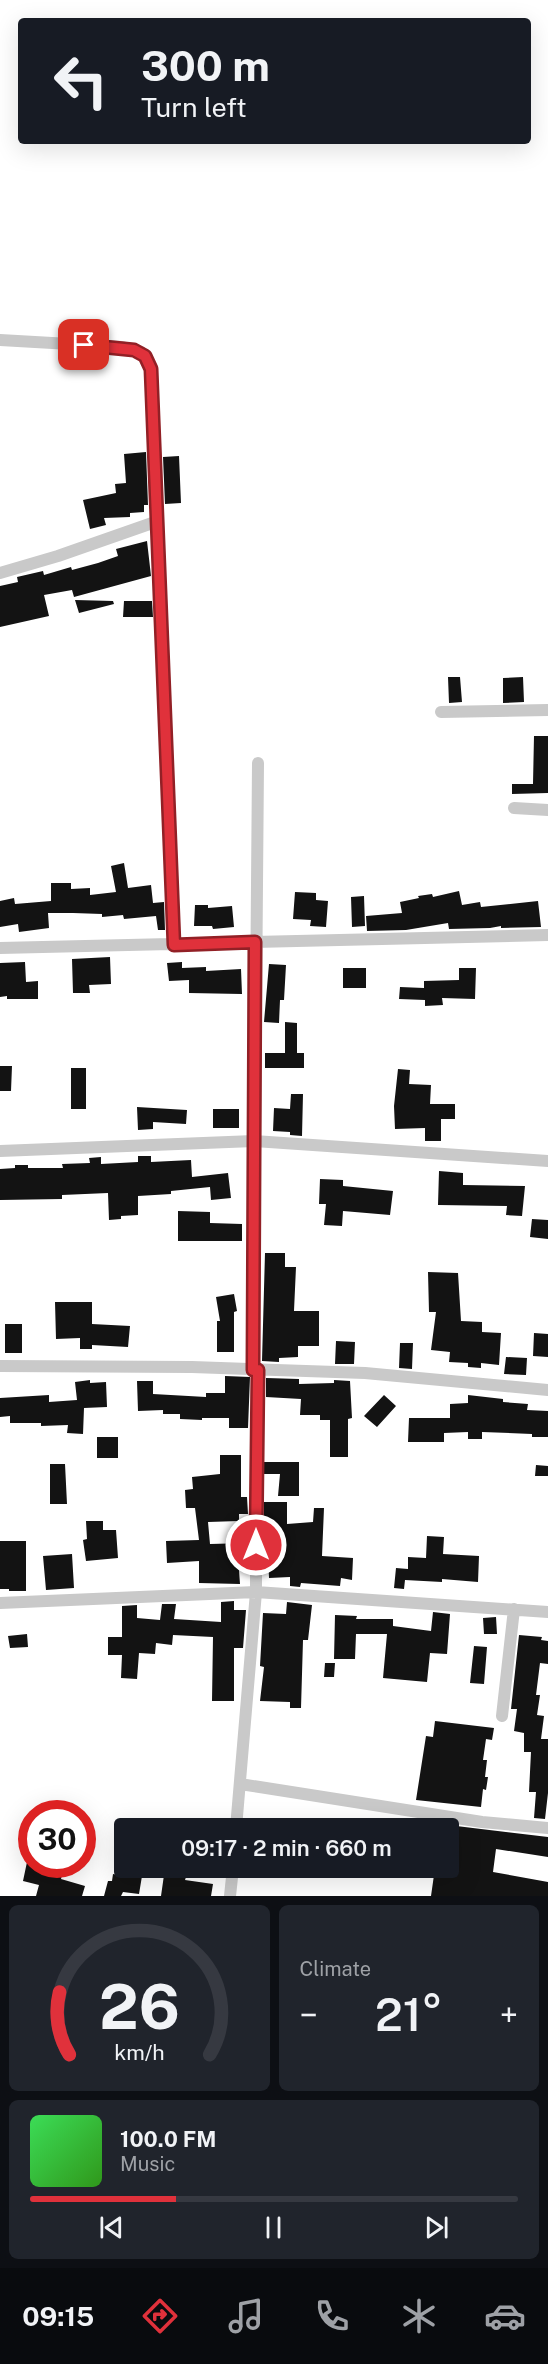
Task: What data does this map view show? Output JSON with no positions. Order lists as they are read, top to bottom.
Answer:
{
  "page": {
    "turn": ["300 m", "Turn left"],
    "limit": "30",
    "trip": "09:17 · 2 min · 660 m",
    "tile": "Climate",
    "heat": ["−", "21°", "+"],
    "song": ["100.0 FM", "Music"],
    "tabs": "09:15",
    "gauge": ["26", "km/h"]
  }
}
